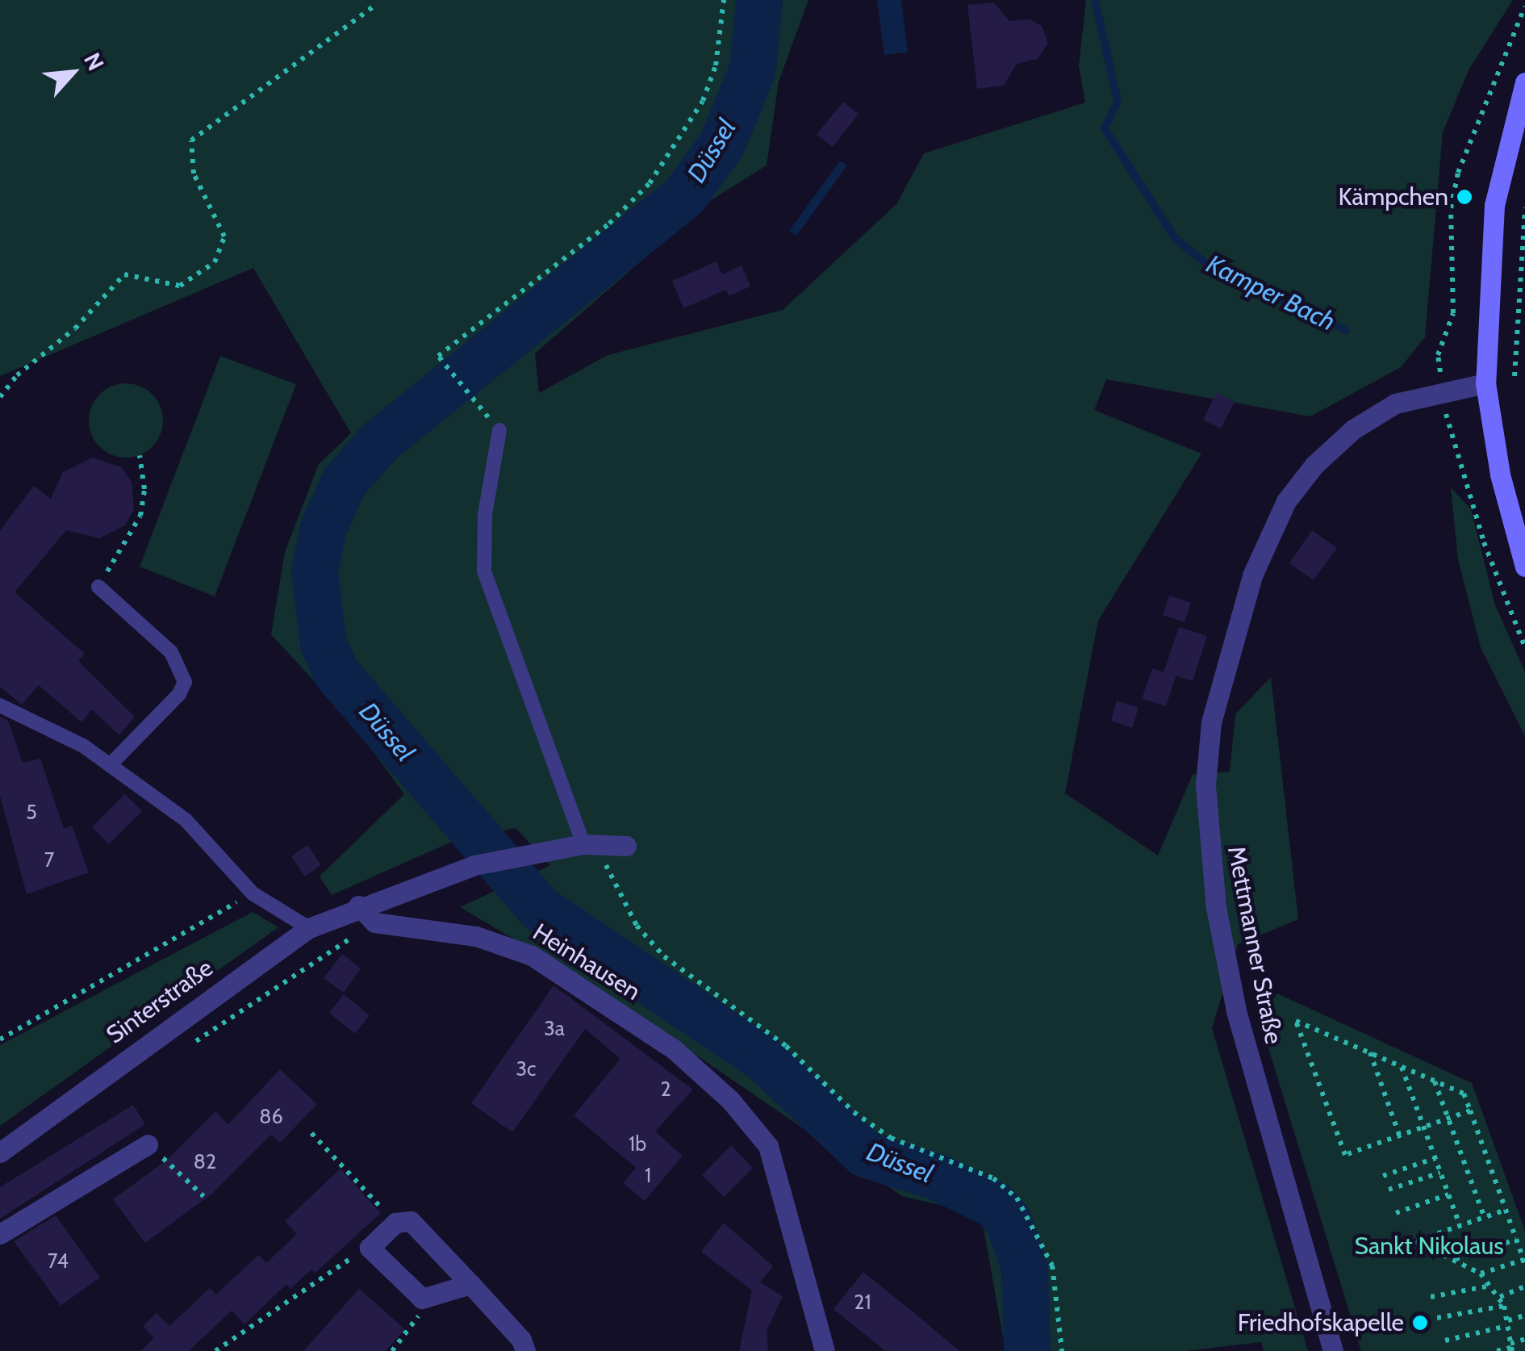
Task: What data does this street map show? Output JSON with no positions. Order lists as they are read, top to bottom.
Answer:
{
  "streets": {
    "street": ["Mettmanner Straße", "Heinhausen", "Sinterstraße"]
  },
  "crossings": [
    ["Heinhausen", "Sinterstraße"]
  ],
  "water": ["Düssel", "Kamper Bach"],
  "parks": ["Sankt Nikolaus"],
  "places": ["Kämpchen", "Friedhofskapelle"],
  "house_numbers": [
    "5",
    "7",
    "3a",
    "3c",
    "2",
    "86",
    "1b",
    "82",
    "1",
    "74",
    "21"
  ],
  "north": "top right"
}
